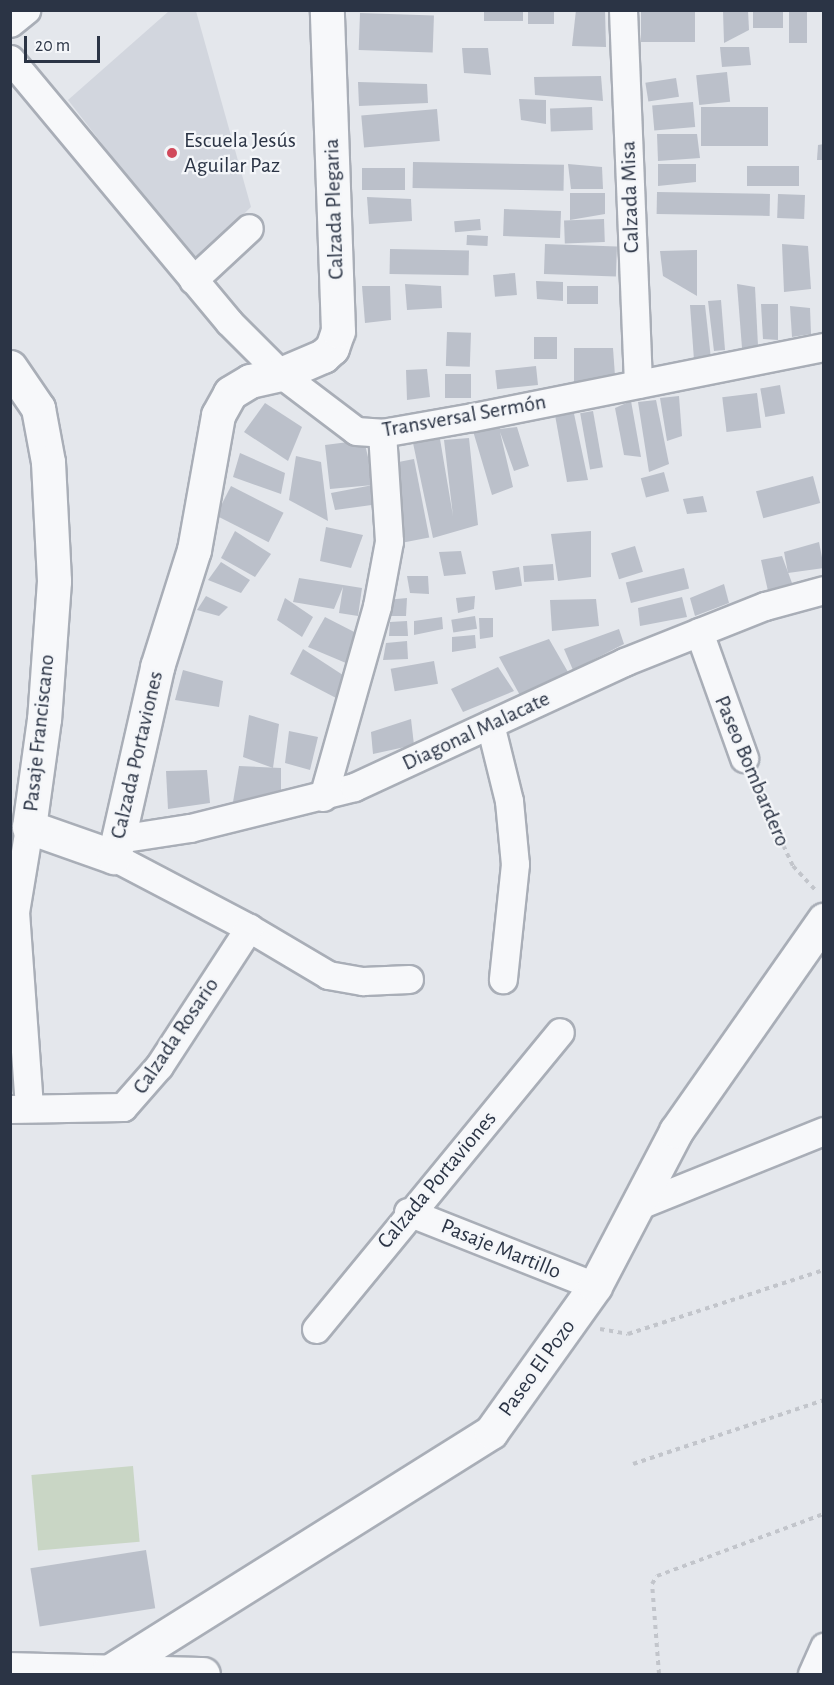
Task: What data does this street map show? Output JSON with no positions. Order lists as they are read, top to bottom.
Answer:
{
  "streets": {
    "street": [
      "Calzada Misa",
      "Calzada Plegaria",
      "Transversal Sermón",
      "Diagonal Malacate",
      "Pasaje Franciscano",
      "Calzada Portaviones",
      "Paseo Bombardero",
      "Calzada Rosario",
      "Pasaje Martillo",
      "Paseo El Pozo"
    ]
  },
  "crossings": [
    ["Calzada Misa", "Transversal Sermón"],
    ["Calzada Plegaria", "Transversal Sermón"],
    ["Calzada Plegaria", "Calzada Portaviones"],
    ["Transversal Sermón", "Calzada Portaviones"],
    ["Diagonal Malacate", "Pasaje Franciscano"],
    ["Diagonal Malacate", "Calzada Portaviones"],
    ["Diagonal Malacate", "Paseo Bombardero"],
    ["Pasaje Franciscano", "Calzada Rosario"],
    ["Calzada Portaviones", "Calzada Rosario"],
    ["Calzada Portaviones", "Pasaje Martillo"],
    ["Pasaje Martillo", "Paseo El Pozo"]
  ],
  "places": ["Escuela Jesús Aguilar Paz"],
  "scale_bar": "20 m"
}
